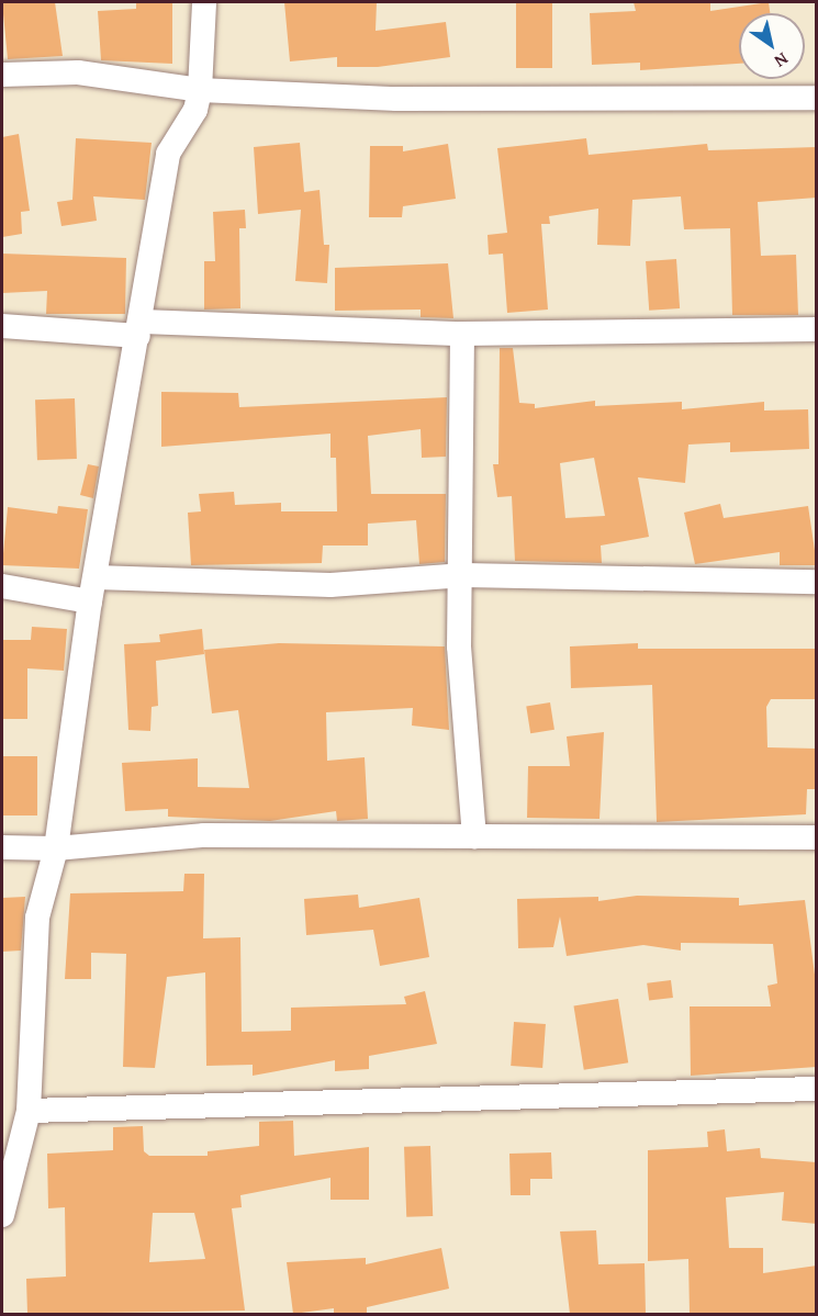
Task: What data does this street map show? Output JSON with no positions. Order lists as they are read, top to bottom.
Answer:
{
  "north": "bottom right"
}
